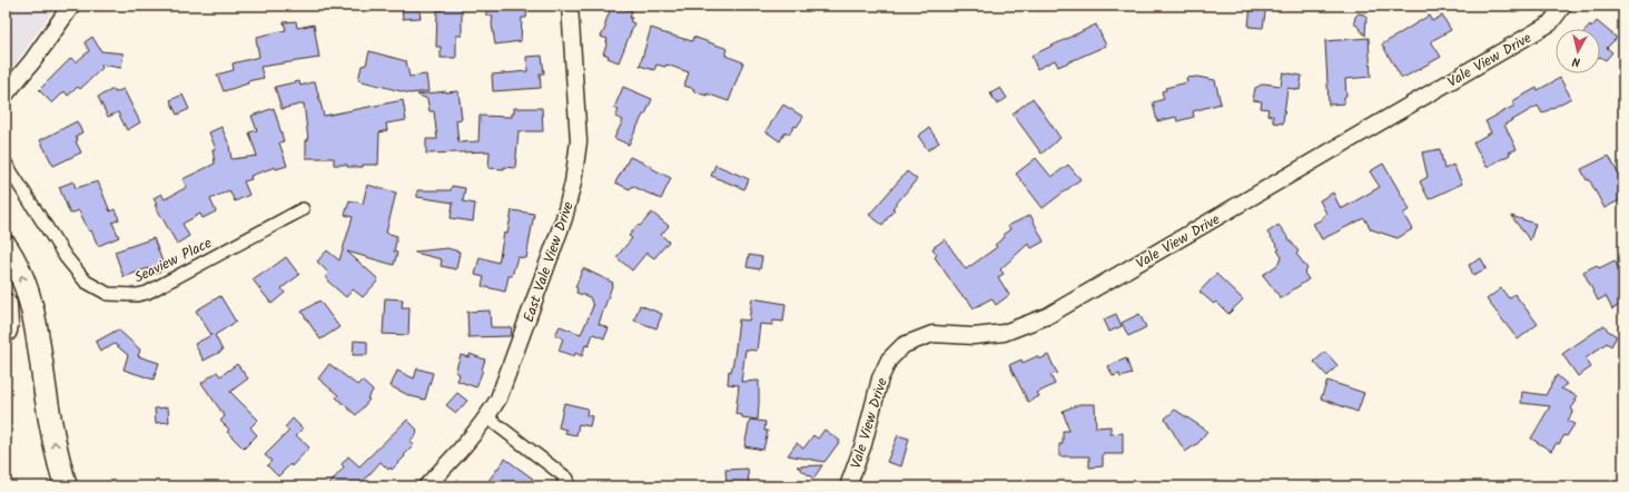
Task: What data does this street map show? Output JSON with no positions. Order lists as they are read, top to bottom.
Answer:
{
  "streets": {
    "street": ["Vale View Drive", "Seaview Place", "East Vale View Drive"]
  },
  "north": "bottom"
}
